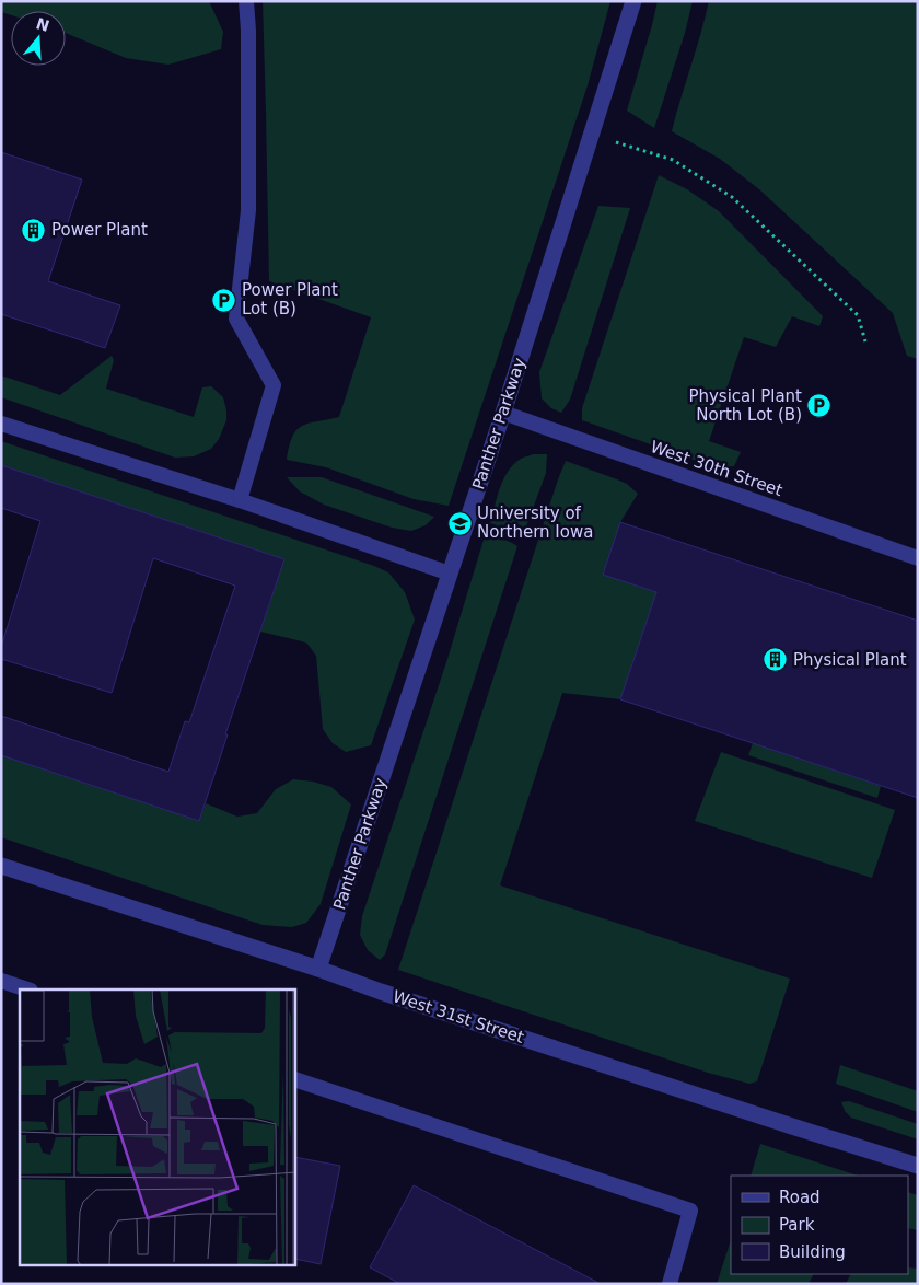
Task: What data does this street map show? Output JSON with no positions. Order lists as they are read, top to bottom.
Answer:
{
  "streets": {
    "street": ["Panther Parkway", "West 31st Street"],
    "lane": ["West 30th Street"]
  },
  "crossings": [
    ["Panther Parkway", "West 30th Street"],
    ["Panther Parkway", "West 31st Street"]
  ],
  "places": {
    "building": ["Power Plant", "Physical Plant"],
    "parking": ["Power Plant Lot (B)", "Physical Plant North Lot (B)"],
    "school or university": ["University of Northern Iowa"]
  },
  "legend": ["Road", "Park", "Building"],
  "north": "top"
}
